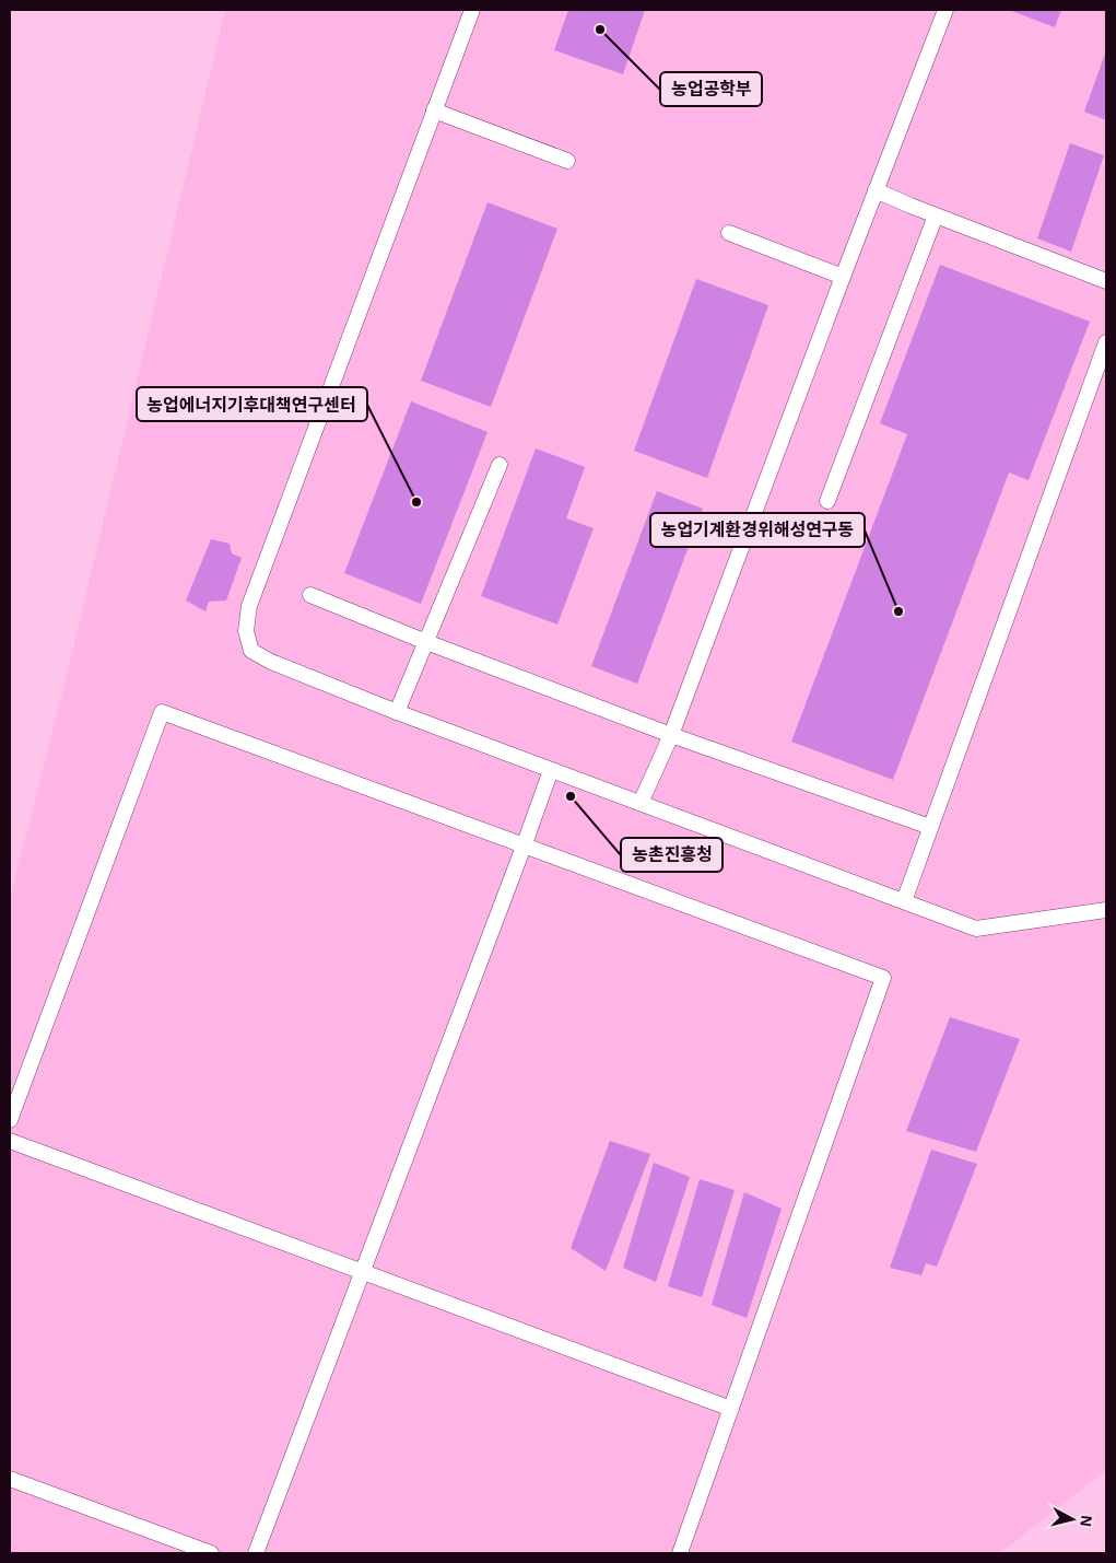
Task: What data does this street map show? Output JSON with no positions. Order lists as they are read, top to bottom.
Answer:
{
  "places": [
    "농업공학부",
    "농업에너지기후대책연구센터",
    "농업기계환경위해성연구동",
    "농촌진흥청"
  ],
  "north": "right"
}
